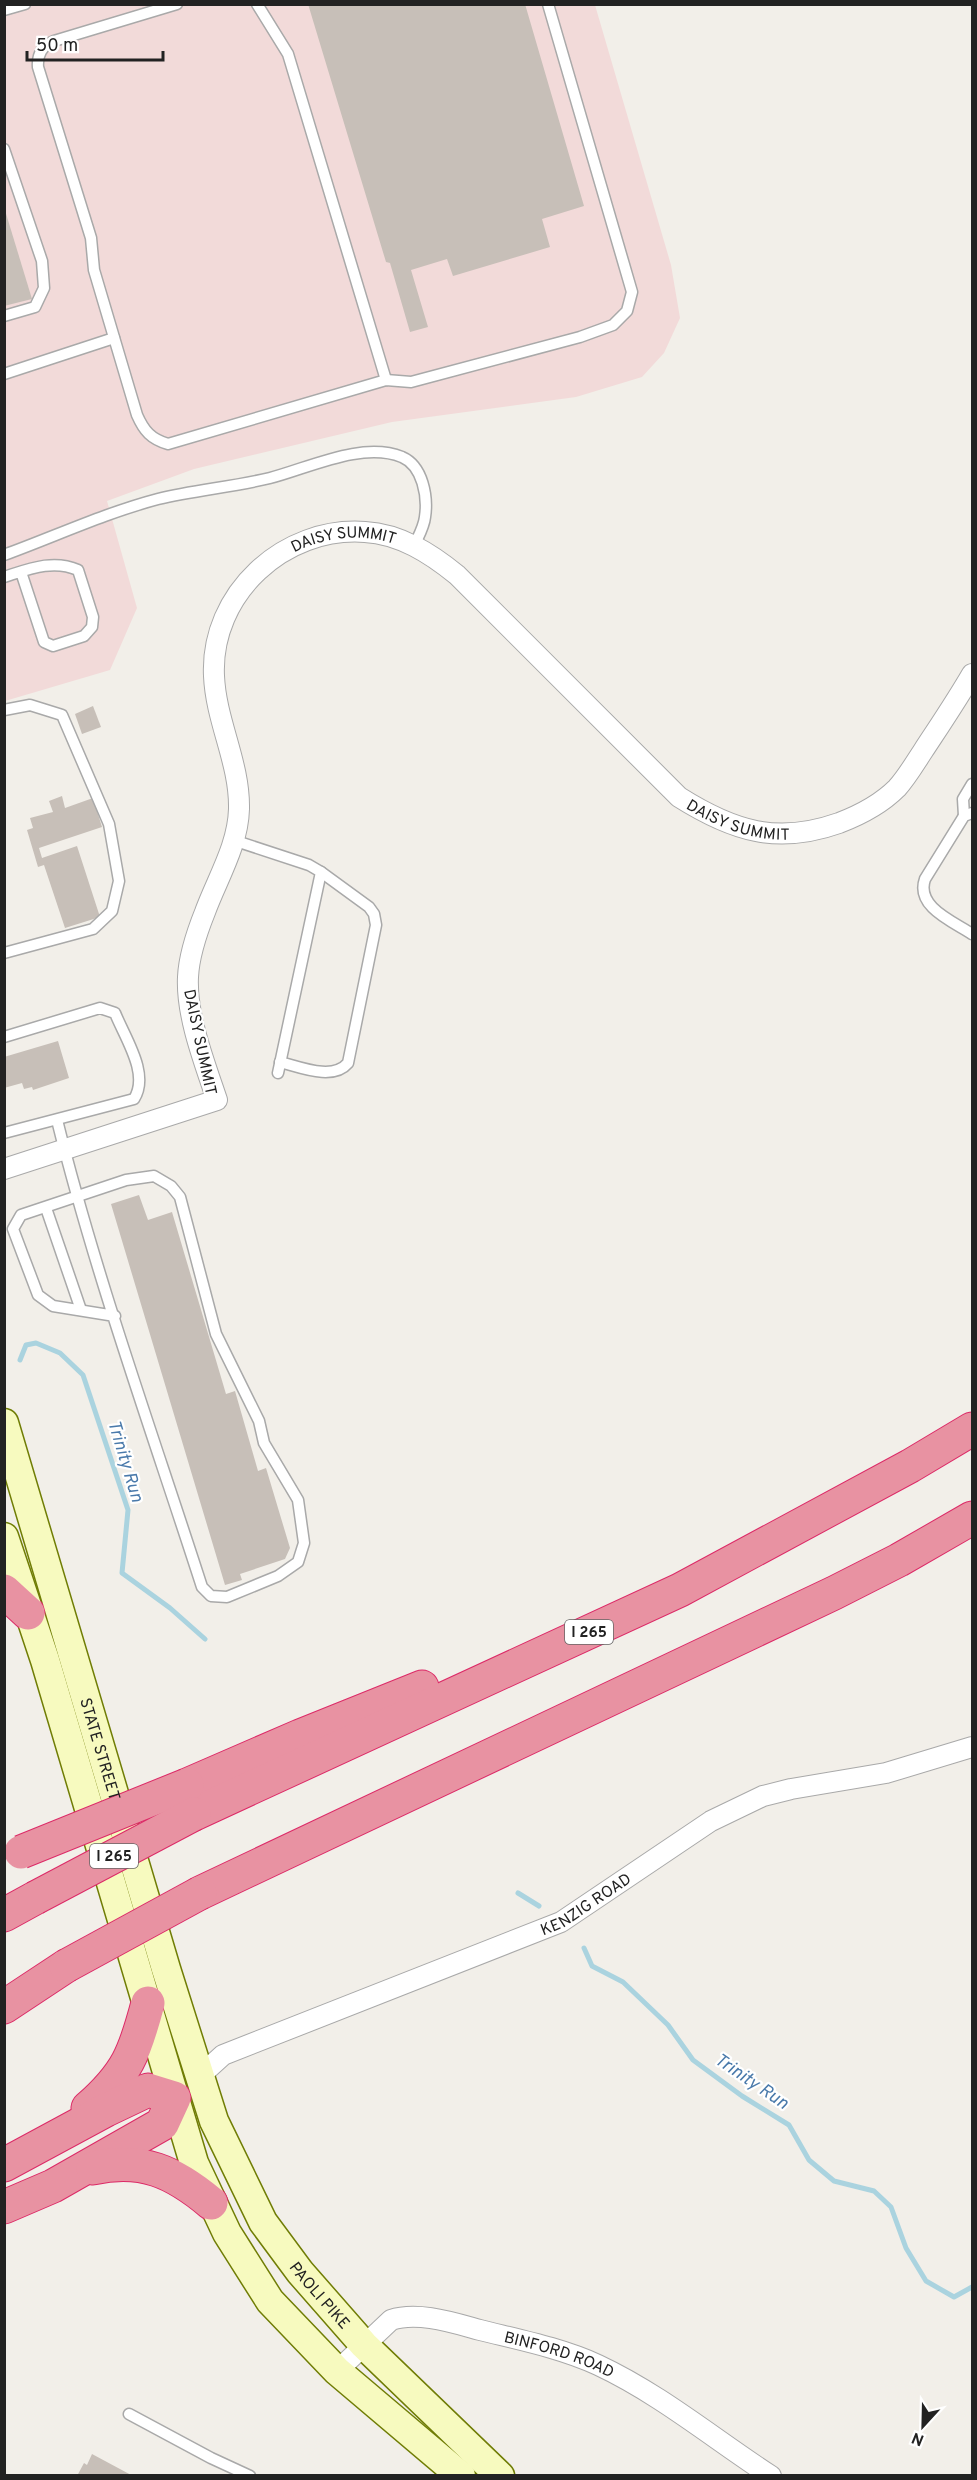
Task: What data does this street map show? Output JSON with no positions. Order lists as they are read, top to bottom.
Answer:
{
  "streets": {
    "highway": ["I 265"],
    "main road": ["STATE STREET", "PAOLI PIKE"],
    "street": ["DAISY SUMMIT", "KENZIG ROAD", "BINFORD ROAD"]
  },
  "crossings": [
    ["STATE STREET", "KENZIG ROAD"],
    ["STATE STREET", "PAOLI PIKE"],
    ["KENZIG ROAD", "PAOLI PIKE"],
    ["PAOLI PIKE", "BINFORD ROAD"]
  ],
  "water": ["Trinity Run"],
  "scale_bar": "50 m",
  "north": "bottom"
}
